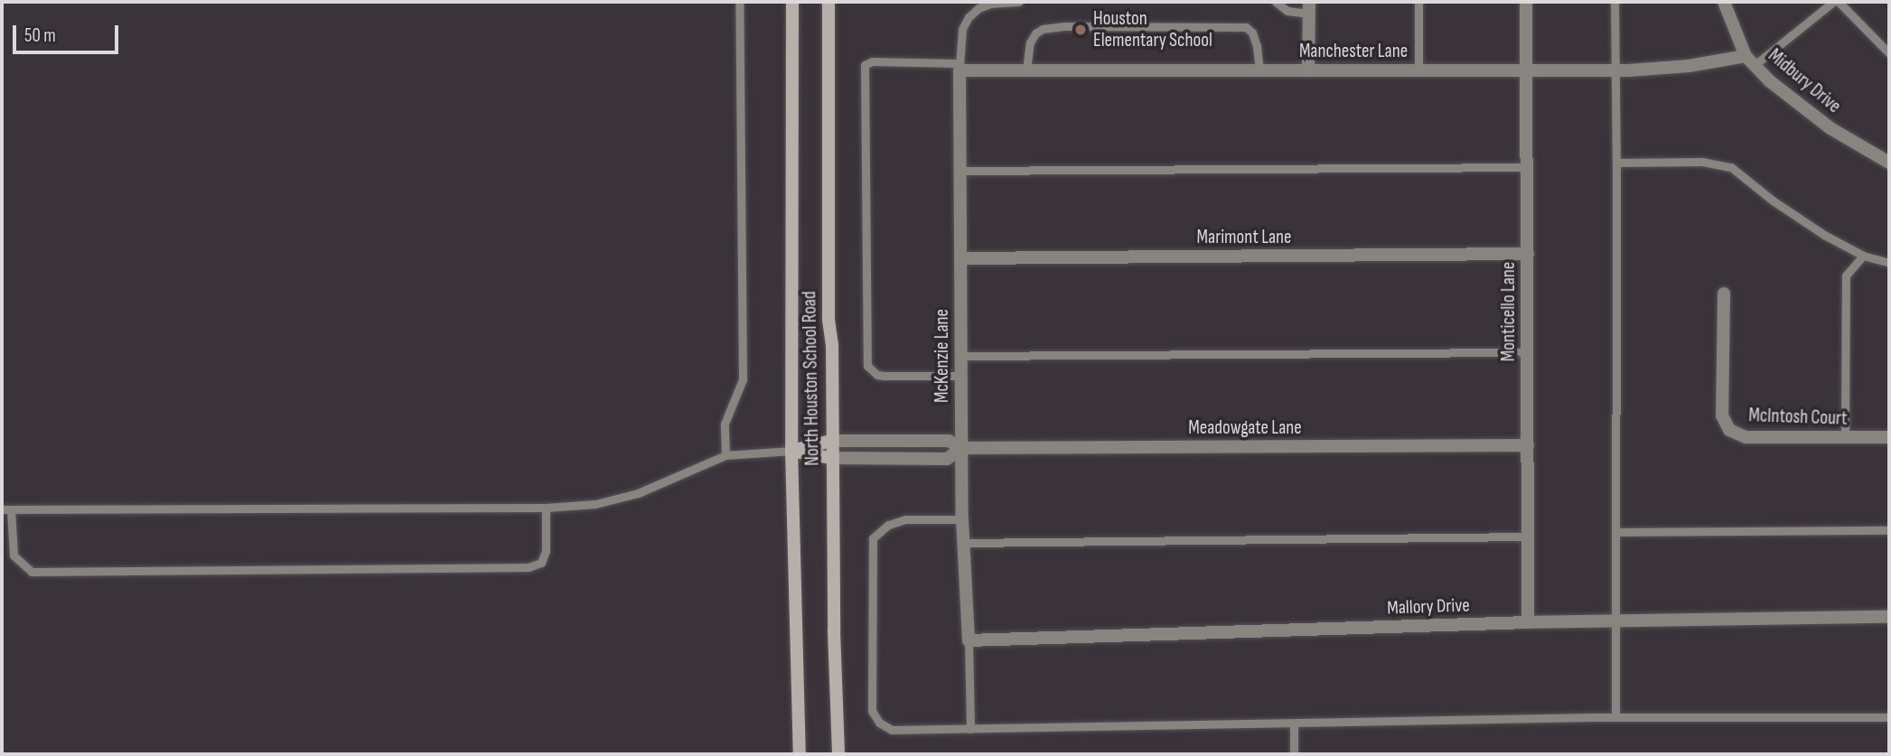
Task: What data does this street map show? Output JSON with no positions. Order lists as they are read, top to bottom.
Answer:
{
  "streets": {
    "main road": ["North Houston School Road"],
    "street": [
      "Manchester Lane",
      "Midbury Drive",
      "Marimont Lane",
      "Monticello Lane",
      "McKenzie Lane",
      "McIntosh Court",
      "Meadowgate Lane",
      "Mallory Drive"
    ]
  },
  "crossings": [
    ["Manchester Lane", "Midbury Drive"],
    ["Manchester Lane", "Monticello Lane"],
    ["Manchester Lane", "McKenzie Lane"],
    ["Marimont Lane", "Monticello Lane"],
    ["Marimont Lane", "McKenzie Lane"],
    ["Monticello Lane", "Meadowgate Lane"],
    ["Monticello Lane", "Mallory Drive"],
    ["McKenzie Lane", "Meadowgate Lane"],
    ["McKenzie Lane", "Mallory Drive"],
    ["North Houston School Road", "Meadowgate Lane"]
  ],
  "places": ["Houston Elementary School"],
  "scale_bar": "50 m"
}
